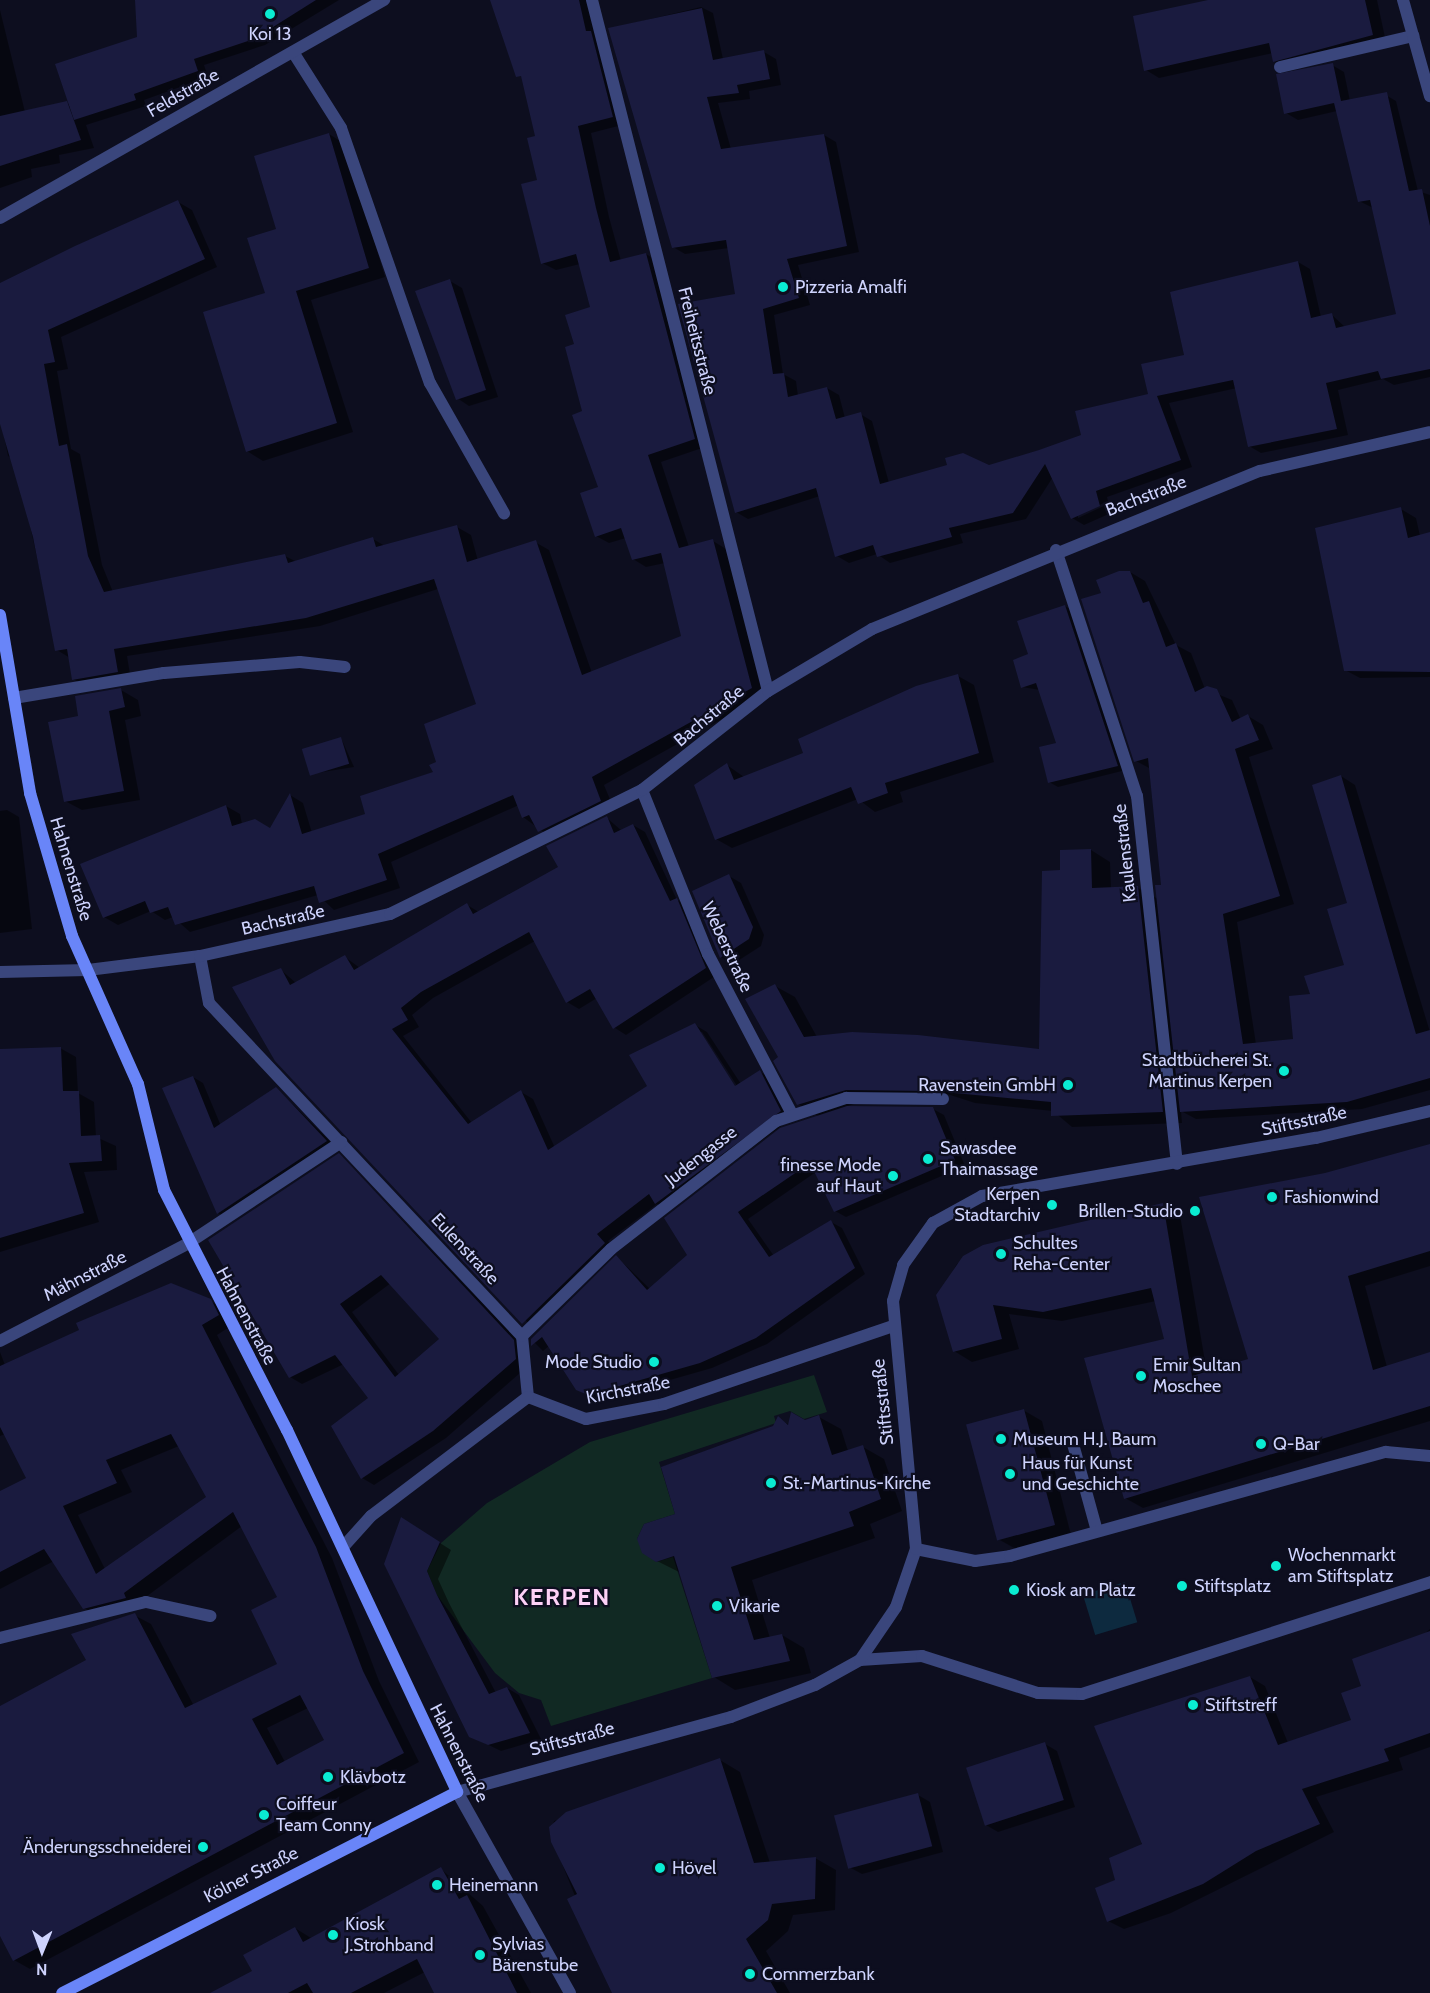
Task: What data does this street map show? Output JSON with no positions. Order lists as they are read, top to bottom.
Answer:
{
  "streets": {
    "main road": ["Hahnenstraße", "Kölner Straße"],
    "street": [
      "Feldstraße",
      "Freiheitsstraße",
      "Bachstraße",
      "Kaulenstraße",
      "Weberstraße",
      "Stiftsstraße",
      "Judengasse",
      "Eulenstraße",
      "Mähnstraße",
      "Kirchstraße"
    ]
  },
  "crossings": [
    ["Freiheitsstraße", "Bachstraße"],
    ["Bachstraße", "Kaulenstraße"],
    ["Bachstraße", "Hahnenstraße"],
    ["Bachstraße", "Weberstraße"],
    ["Bachstraße", "Eulenstraße"],
    ["Kaulenstraße", "Stiftsstraße"],
    ["Hahnenstraße", "Stiftsstraße"],
    ["Hahnenstraße", "Mähnstraße"],
    ["Hahnenstraße", "Kölner Straße"],
    ["Weberstraße", "Judengasse"],
    ["Stiftsstraße", "Kirchstraße"],
    ["Stiftsstraße", "Kölner Straße"],
    ["Judengasse", "Eulenstraße"]
  ],
  "districts": ["KERPEN"],
  "places": [
    "Koi 13",
    "Pizzeria Amalfi",
    "Stadtbücherei St. Martinus Kerpen",
    "Ravenstein GmbH",
    "Sawasdee Thaimassage",
    "finesse Mode auf Haut",
    "Fashionwind",
    "Kerpen Stadtarchiv",
    "Brillen-Studio",
    "Schultes Reha-Center",
    "Mode Studio",
    "Emir Sultan Moschee",
    "Museum H.J. Baum",
    "Q-Bar",
    "Haus für Kunst und Geschichte",
    "St.-Martinus-Kirche",
    "Wochenmarkt am Stiftsplatz",
    "Stiftsplatz",
    "Kiosk am Platz",
    "Vikarie",
    "Stiftstreff",
    "Klävbotz",
    "Coiffeur Team Conny",
    "Änderungsschneiderei",
    "Hövel",
    "Heinemann",
    "Kiosk J.Strohband",
    "Sylvias Bärenstube",
    "Commerzbank"
  ],
  "north": "bottom"
}
